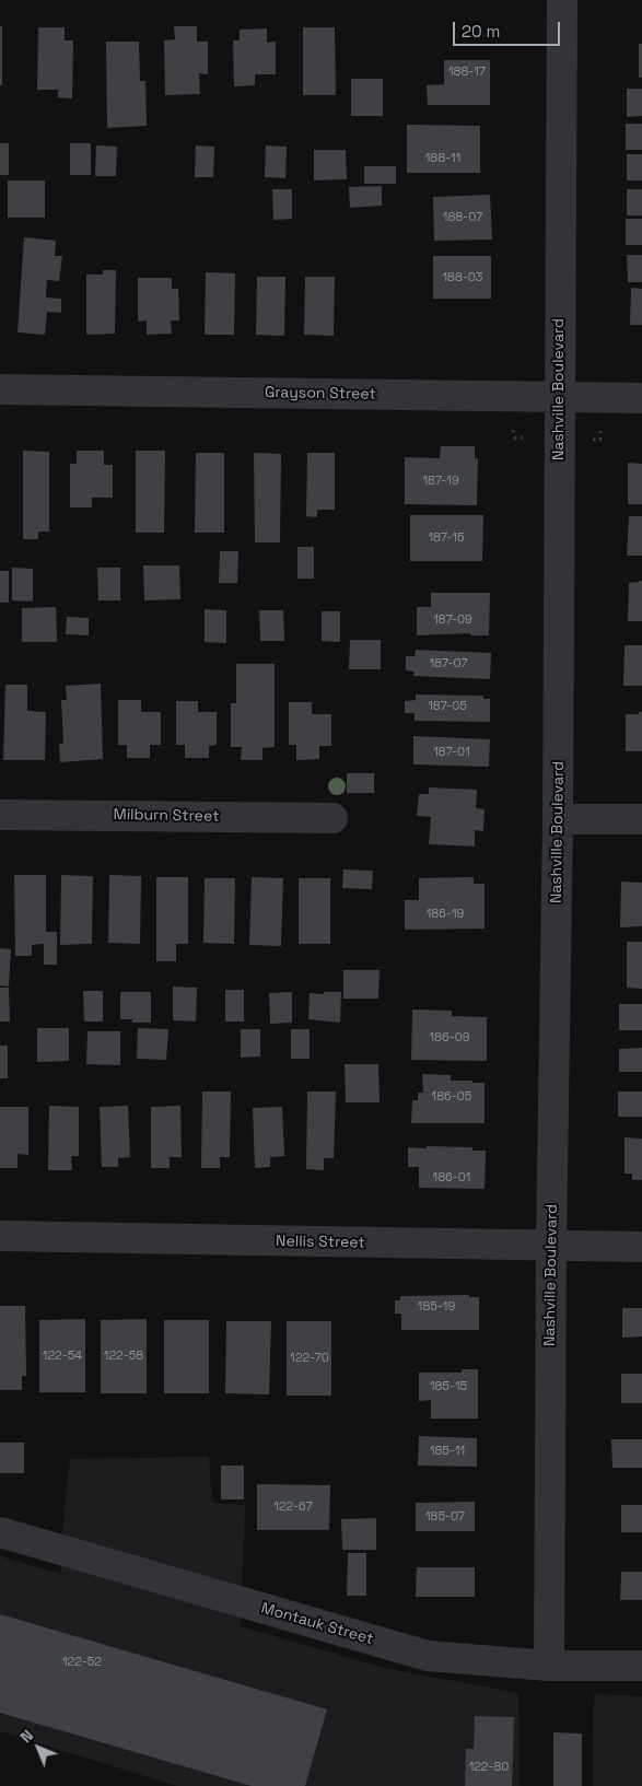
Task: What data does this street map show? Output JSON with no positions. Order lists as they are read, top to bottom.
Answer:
{
  "streets": {
    "street": [
      "Nashville Boulevard",
      "Grayson Street",
      "Milburn Street",
      "Nellis Street",
      "Montauk Street"
    ]
  },
  "crossings": [
    ["Nashville Boulevard", "Grayson Street"],
    ["Nashville Boulevard", "Nellis Street"],
    ["Nashville Boulevard", "Montauk Street"]
  ],
  "house_numbers": [
    "188-17",
    "188-11",
    "188-07",
    "188-03",
    "187-19",
    "187-15",
    "187-09",
    "187-07",
    "187-05",
    "187-01",
    "186-19",
    "186-09",
    "186-05",
    "186-01",
    "185-19",
    "122-54",
    "122-58",
    "122-70",
    "185-15",
    "185-11",
    "122-67",
    "185-07",
    "122-52",
    "122-80"
  ],
  "scale_bar": "20 m",
  "north": "top left"
}
